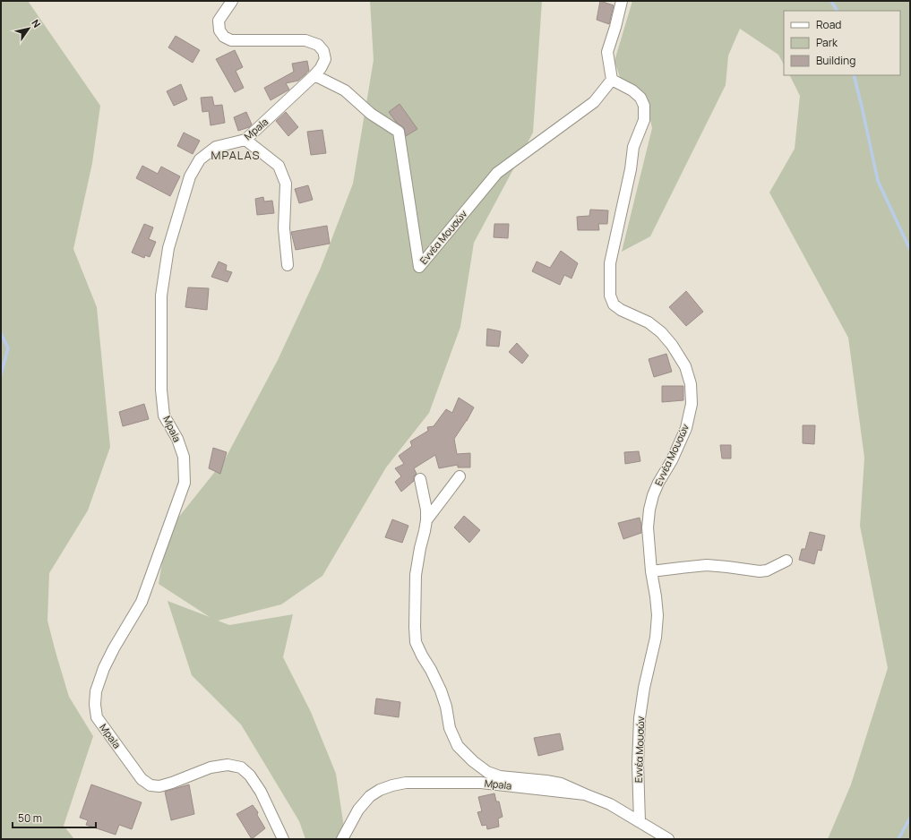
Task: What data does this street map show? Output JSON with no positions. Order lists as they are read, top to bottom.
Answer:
{
  "streets": {
    "street": ["Mpala", "Εννέα Μουσών"]
  },
  "crossings": [
    ["Mpala", "Εννέα Μουσών"]
  ],
  "districts": ["MPALAS"],
  "legend": ["Road", "Park", "Building"],
  "scale_bar": "50 m",
  "north": "top right"
}
